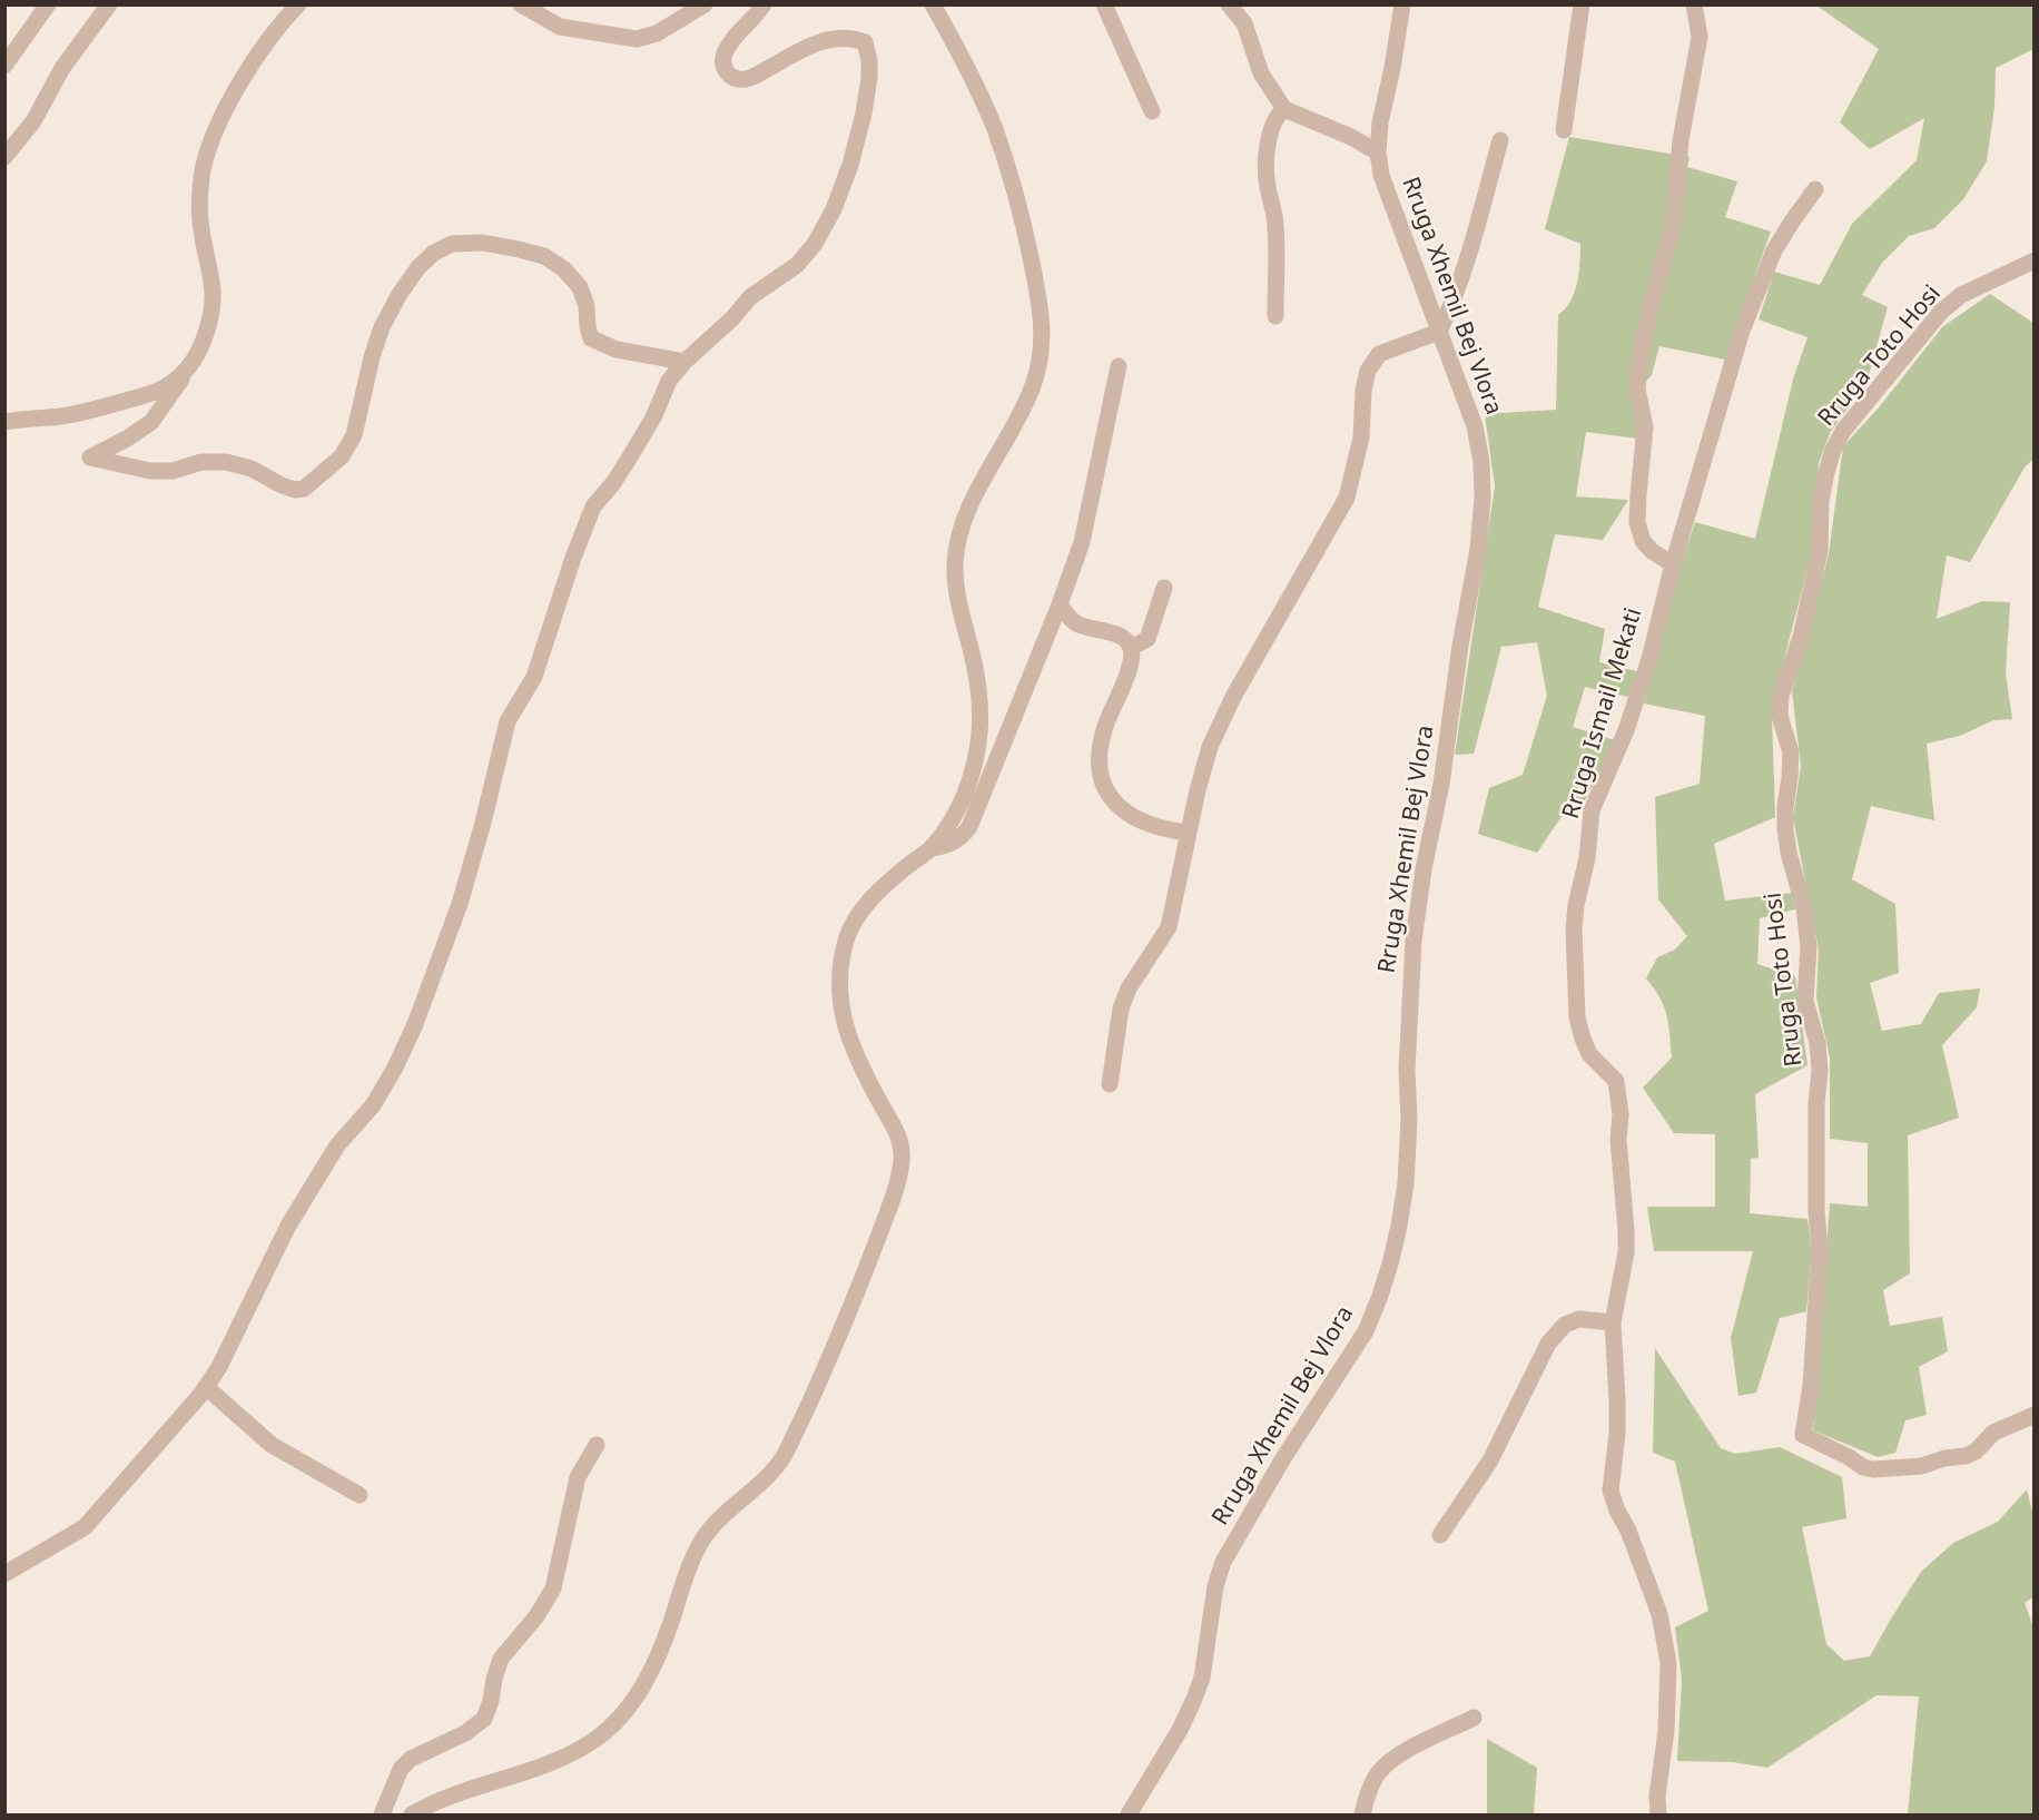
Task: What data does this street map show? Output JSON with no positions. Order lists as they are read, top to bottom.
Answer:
{
  "streets": {
    "street": ["Rruga Xhemil Bej Vlora", "Rruga Toto Hosi", "Rruga Ismail Mekati"]
  }
}
